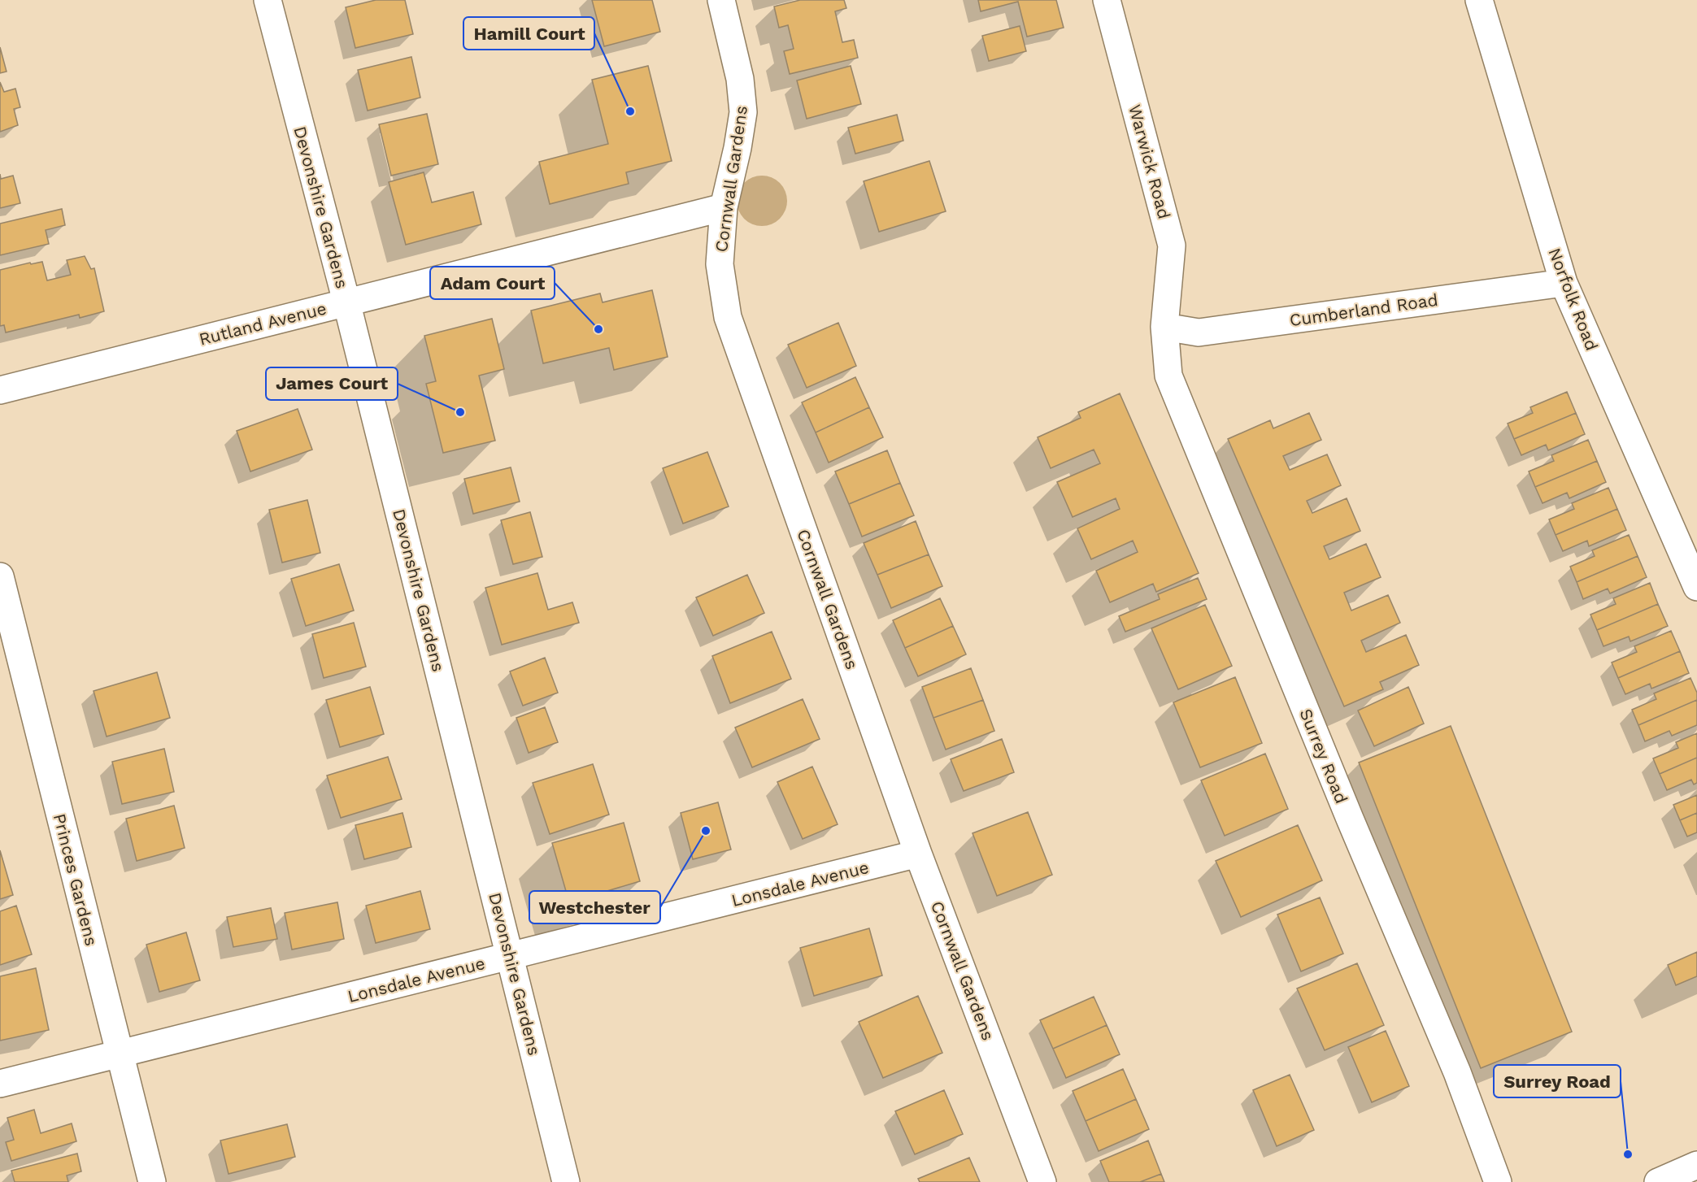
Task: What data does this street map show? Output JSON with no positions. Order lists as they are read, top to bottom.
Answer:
{
  "streets": {
    "street": [
      "Warwick Road",
      "Cornwall Gardens",
      "Devonshire Gardens",
      "Norfolk Road",
      "Cumberland Road",
      "Rutland Avenue",
      "Surrey Road",
      "Princes Gardens",
      "Lonsdale Avenue"
    ]
  },
  "crossings": [
    ["Warwick Road", "Cumberland Road"],
    ["Warwick Road", "Surrey Road"],
    ["Cornwall Gardens", "Rutland Avenue"],
    ["Cornwall Gardens", "Lonsdale Avenue"],
    ["Devonshire Gardens", "Rutland Avenue"],
    ["Devonshire Gardens", "Lonsdale Avenue"],
    ["Norfolk Road", "Cumberland Road"],
    ["Cumberland Road", "Surrey Road"],
    ["Princes Gardens", "Lonsdale Avenue"]
  ],
  "places": [
    "Hamill Court",
    "Adam Court",
    "James Court",
    "Westchester",
    "Surrey Road"
  ]
}
